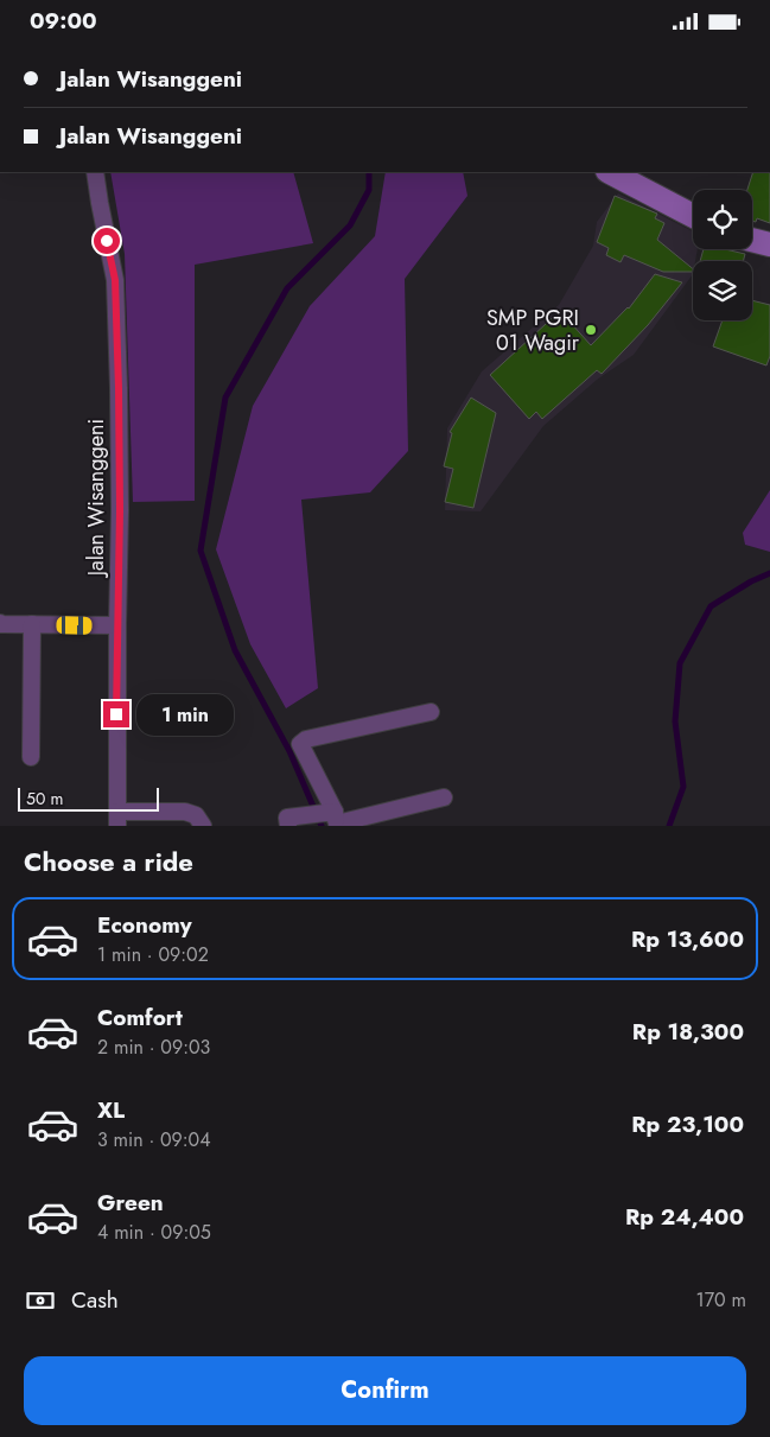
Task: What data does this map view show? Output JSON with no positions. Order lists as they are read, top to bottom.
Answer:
{
  "streets": {
    "street": ["Jalan Wisanggeni"]
  },
  "places": ["SMP PGRI 01 Wagir"],
  "scale_bar": "50 m",
  "page": {
    "status": "09:00",
    "banner": ["Jalan Wisanggeni", "Jalan Wisanggeni"],
    "bubble": "1 min",
    "scale": "50 m",
    "heading": "Choose a ride",
    "list": [
      {
        "name": "Economy",
        "note": "1 min · 09:02",
        "value": "Rp 13,600"
      },
      {
        "name": "Comfort",
        "note": "2 min · 09:03",
        "value": "Rp 18,300"
      },
      {
        "name": "XL",
        "note": "3 min · 09:04",
        "value": "Rp 23,100"
      },
      {
        "name": "Green",
        "note": "4 min · 09:05",
        "value": "Rp 24,400"
      }
    ],
    "pay": ["Cash", "170 m"],
    "buttons": "Confirm"
  }
}
